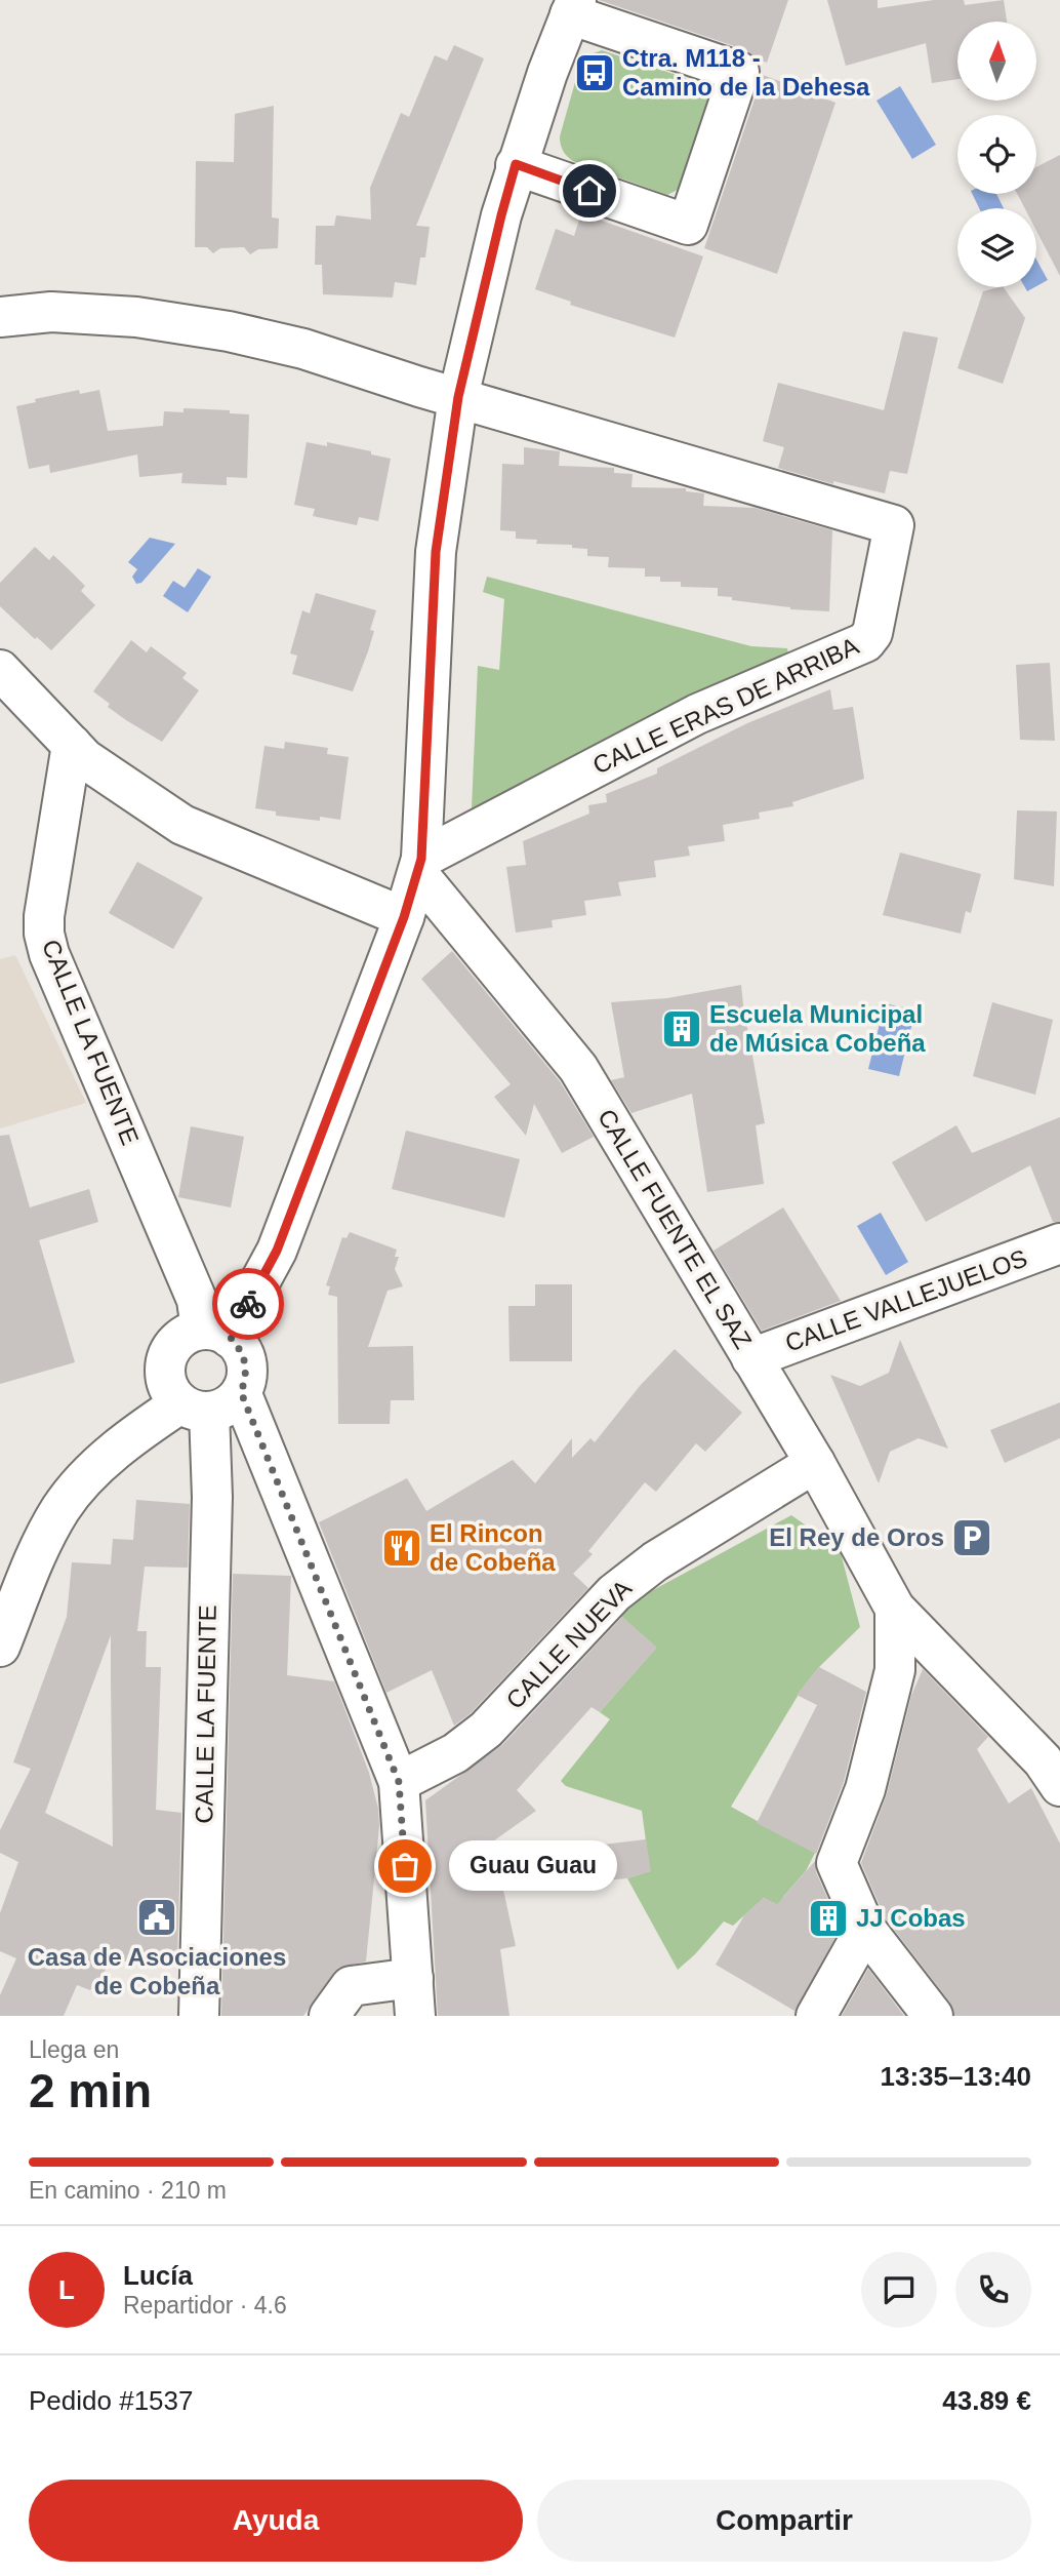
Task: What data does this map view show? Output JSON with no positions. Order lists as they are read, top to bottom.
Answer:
{
  "streets": {
    "street": [
      "CALLE ERAS DE ARRIBA",
      "CALLE LA FUENTE",
      "CALLE FUENTE EL SAZ",
      "CALLE VALLEJUELOS",
      "CALLE NUEVA"
    ]
  },
  "crossings": [
    ["CALLE ERAS DE ARRIBA", "CALLE FUENTE EL SAZ"],
    ["CALLE FUENTE EL SAZ", "CALLE VALLEJUELOS"],
    ["CALLE FUENTE EL SAZ", "CALLE NUEVA"]
  ],
  "places": {
    "bus stop": ["Ctra. M118 - Camino de la Dehesa"],
    "building": ["Escuela Municipal de Música Cobeña", "JJ Cobas"],
    "parking": ["El Rey de Oros"],
    "restaurant": ["El Rincon de Cobeña"],
    "other": ["Guau Guau"],
    "public building": ["Casa de Asociaciones de Cobeña"]
  },
  "north": "top",
  "page": {
    "bubble": "Guau Guau",
    "heading": ["2 min", "Llega en", "13:35–13:40"],
    "panel": [
      "Lucía",
      "Repartidor · 4.6",
      "Pedido #1537",
      "43.89 €"
    ],
    "bar": "En camino · 210 m",
    "round": "L",
    "buttons": ["Ayuda", "Compartir"]
  }
}
